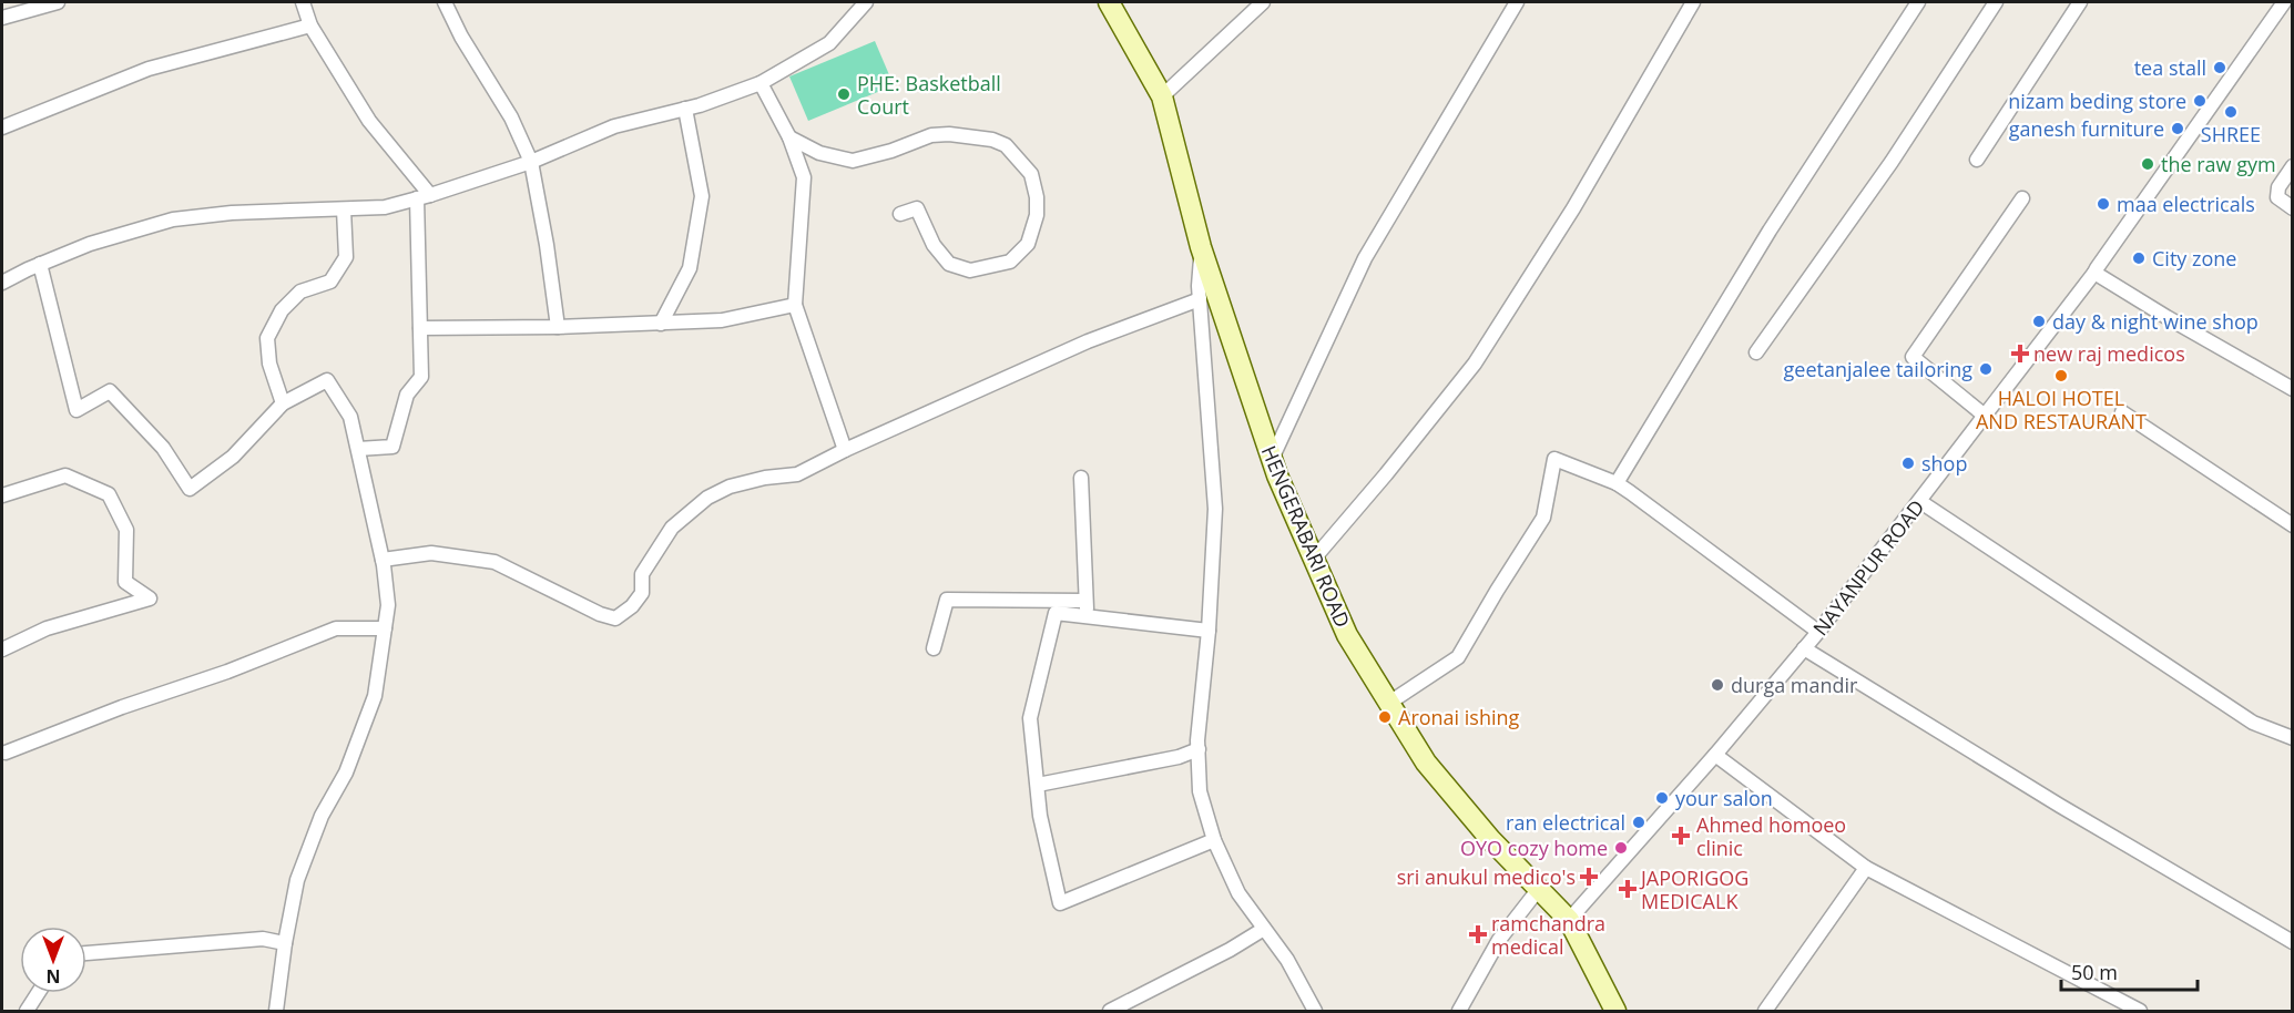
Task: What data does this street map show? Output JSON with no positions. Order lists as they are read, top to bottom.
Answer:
{
  "streets": {
    "main road": ["HENGERABARI ROAD"],
    "street": ["NAYANPUR ROAD"]
  },
  "crossings": [
    ["HENGERABARI ROAD", "NAYANPUR ROAD"]
  ],
  "places": {
    "other": [
      "tea stall",
      "PHE: Basketball Court",
      "nizam beding store",
      "SHREE",
      "ganesh furniture",
      "the raw gym",
      "maa electricals",
      "City zone",
      "day & night wine shop",
      "geetanjalee tailoring",
      "HALOI HOTEL AND RESTAURANT",
      "shop",
      "durga mandir",
      "Aronai ishing",
      "your salon",
      "ran electrical",
      "OYO cozy home"
    ],
    "health": [
      "new raj medicos",
      "Ahmed homoeo clinic",
      "sri anukul medico's",
      "JAPORIGOG MEDICALK",
      "ramchandra medical"
    ]
  },
  "scale_bar": "50 m",
  "north": "bottom"
}
